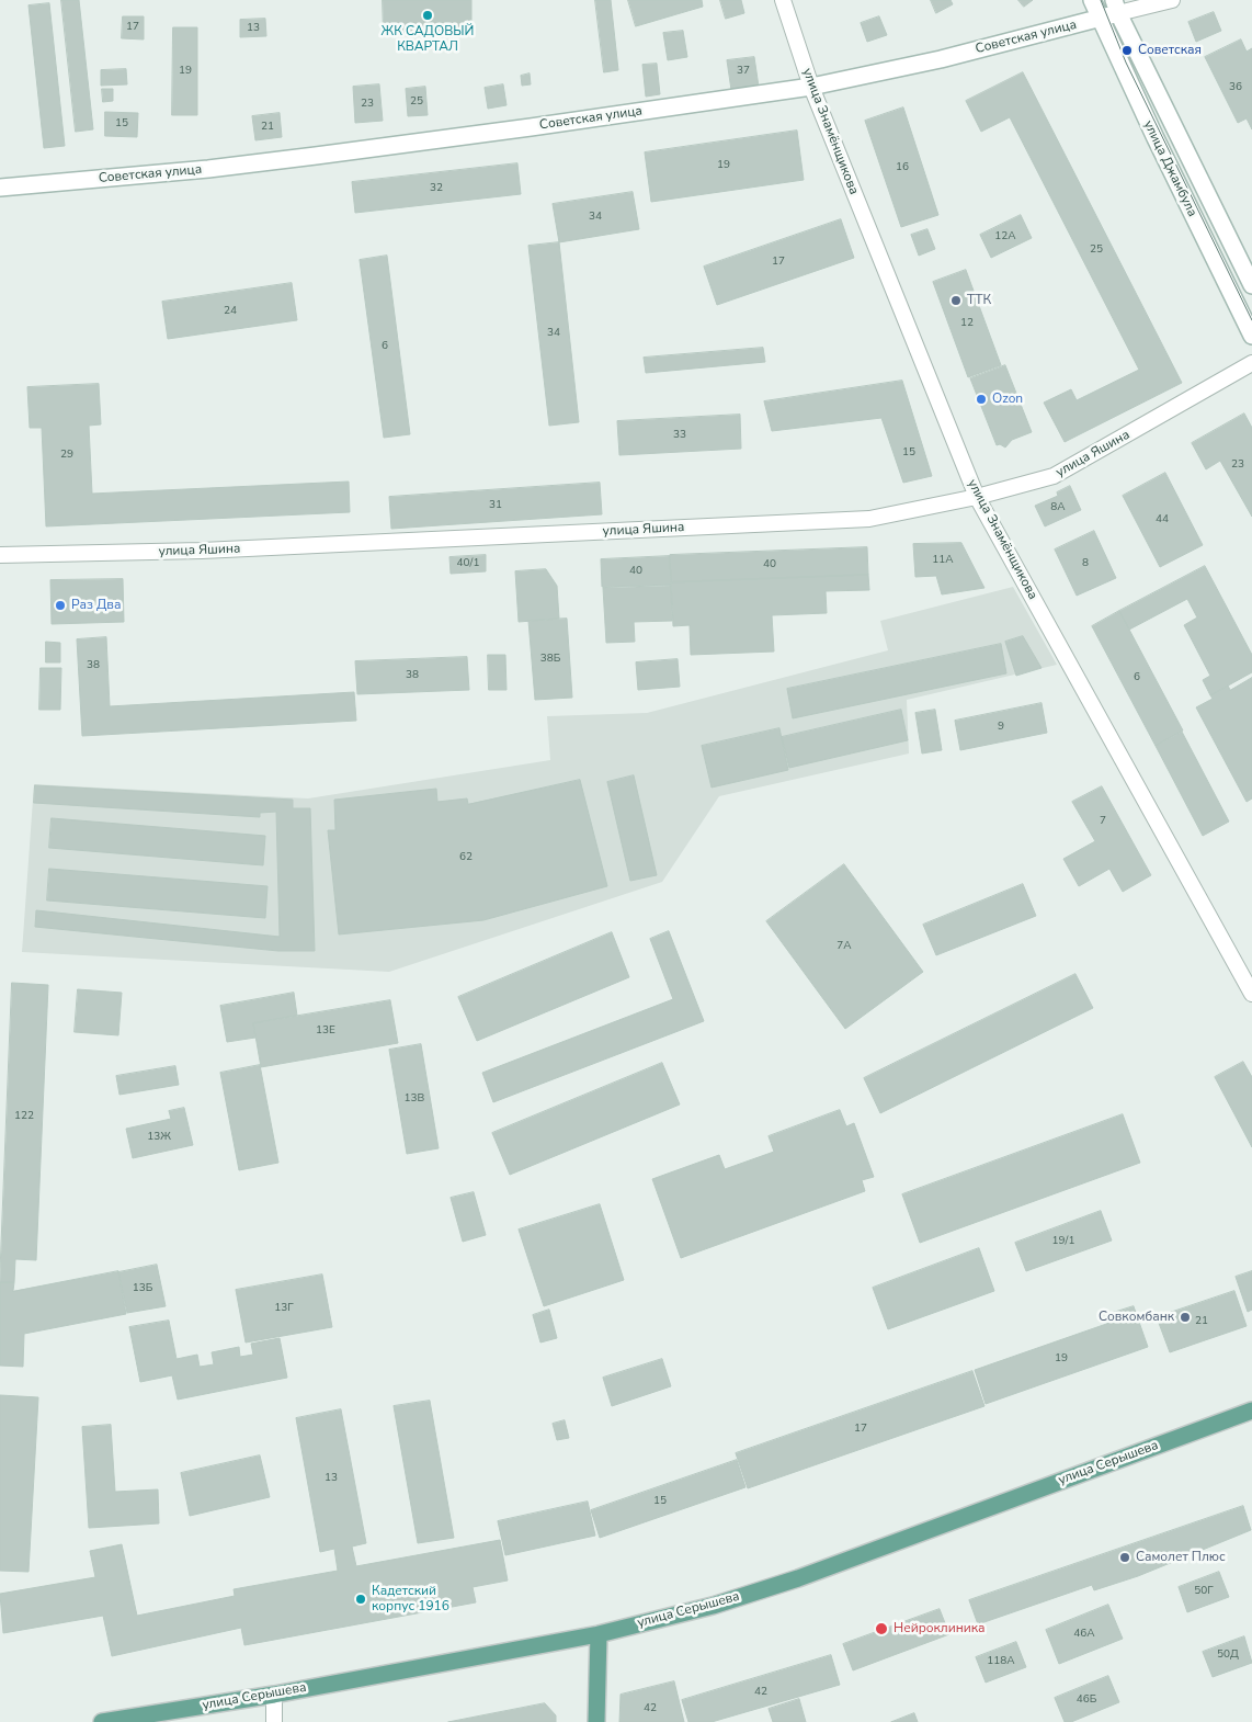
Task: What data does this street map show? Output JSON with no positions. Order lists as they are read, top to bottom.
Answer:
{
  "streets": {
    "main road": ["улица Серышева"],
    "street": [
      "Советская улица",
      "улица Знамёнщикова",
      "улица Джамбула",
      "улица Яшина"
    ]
  },
  "crossings": [
    ["Советская улица", "улица Знамёнщикова"],
    ["Советская улица", "улица Джамбула"],
    ["улица Знамёнщикова", "улица Яшина"]
  ],
  "places": [
    "ЖК САДОВЫЙ КВАРТАЛ",
    "Советская",
    "ТТК",
    "Ozon",
    "Раз Два",
    "Совкомбанк",
    "Самолет Плюс",
    "Кадетский корпус 1916",
    "Нейроклиника"
  ],
  "house_numbers": [
    "17",
    "13",
    "19",
    "37",
    "36",
    "25",
    "23",
    "15",
    "21",
    "19",
    "16",
    "32",
    "34",
    "12А",
    "25",
    "17",
    "24",
    "12",
    "34",
    "6",
    "33",
    "15",
    "29",
    "23",
    "31",
    "8А",
    "44",
    "11А",
    "40/1",
    "8",
    "40",
    "40",
    "38Б",
    "38",
    "38",
    "6",
    "9",
    "7",
    "62",
    "7А",
    "13Е",
    "13В",
    "122",
    "13Ж",
    "19/1",
    "13Б",
    "13Г",
    "21",
    "19",
    "17",
    "13",
    "15",
    "50Г",
    "46А",
    "50Д",
    "118А",
    "42",
    "46Б",
    "42"
  ]
}
